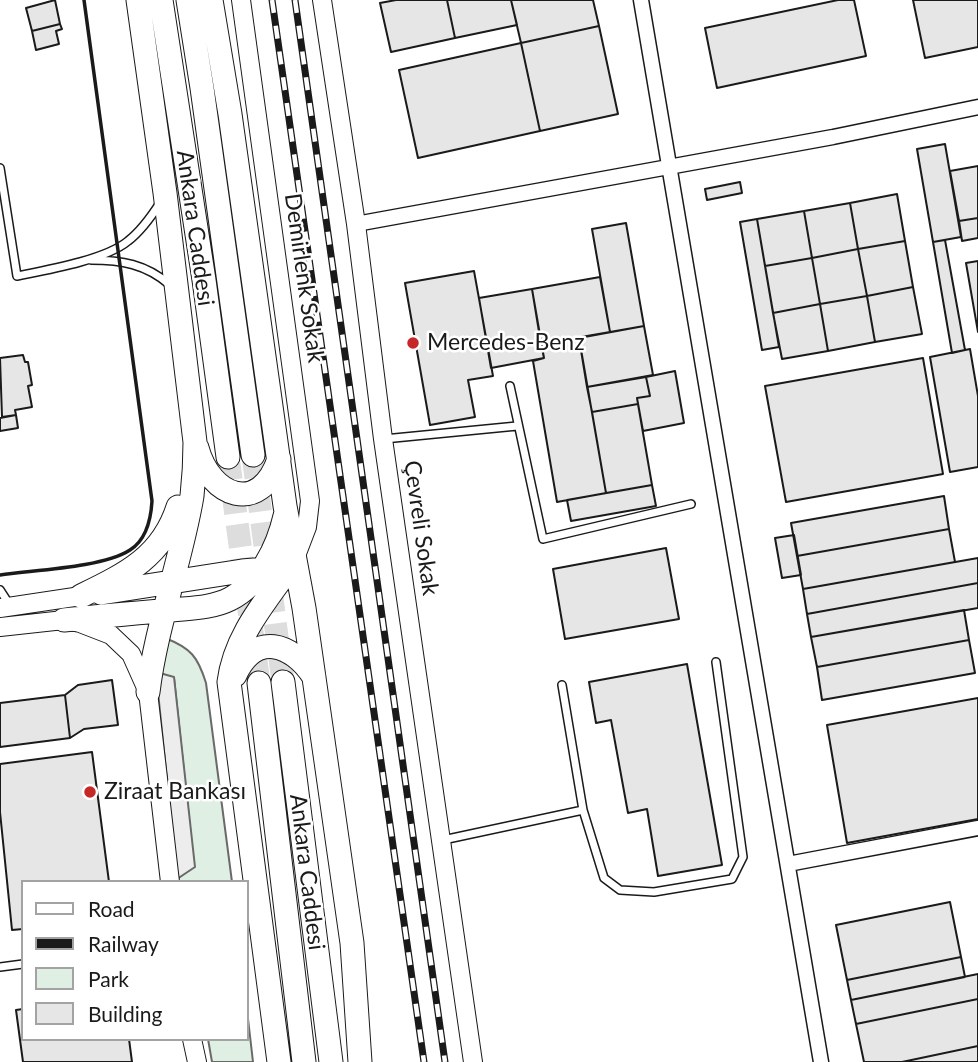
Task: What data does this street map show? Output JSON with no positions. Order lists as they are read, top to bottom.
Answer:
{
  "streets": {
    "highway": ["Ankara Caddesi"],
    "street": ["Demirlenk Sokak", "Çevreli Sokak"]
  },
  "places": ["Mercedes-Benz", "Ziraat Bankası"],
  "legend": [
    "Road",
    "Railway",
    "Park",
    "Building"
  ]
}
